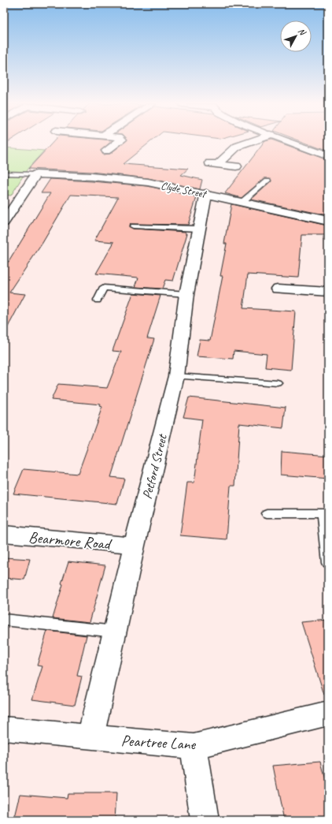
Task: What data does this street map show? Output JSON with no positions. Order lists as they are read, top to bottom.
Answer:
{
  "streets": {
    "street": [
      "Clyde Street",
      "Petford Street",
      "Bearmore Road",
      "Peartree Lane"
    ]
  },
  "crossings": [
    ["Clyde Street", "Petford Street"],
    ["Petford Street", "Bearmore Road"],
    ["Petford Street", "Peartree Lane"]
  ],
  "north": "top right"
}
